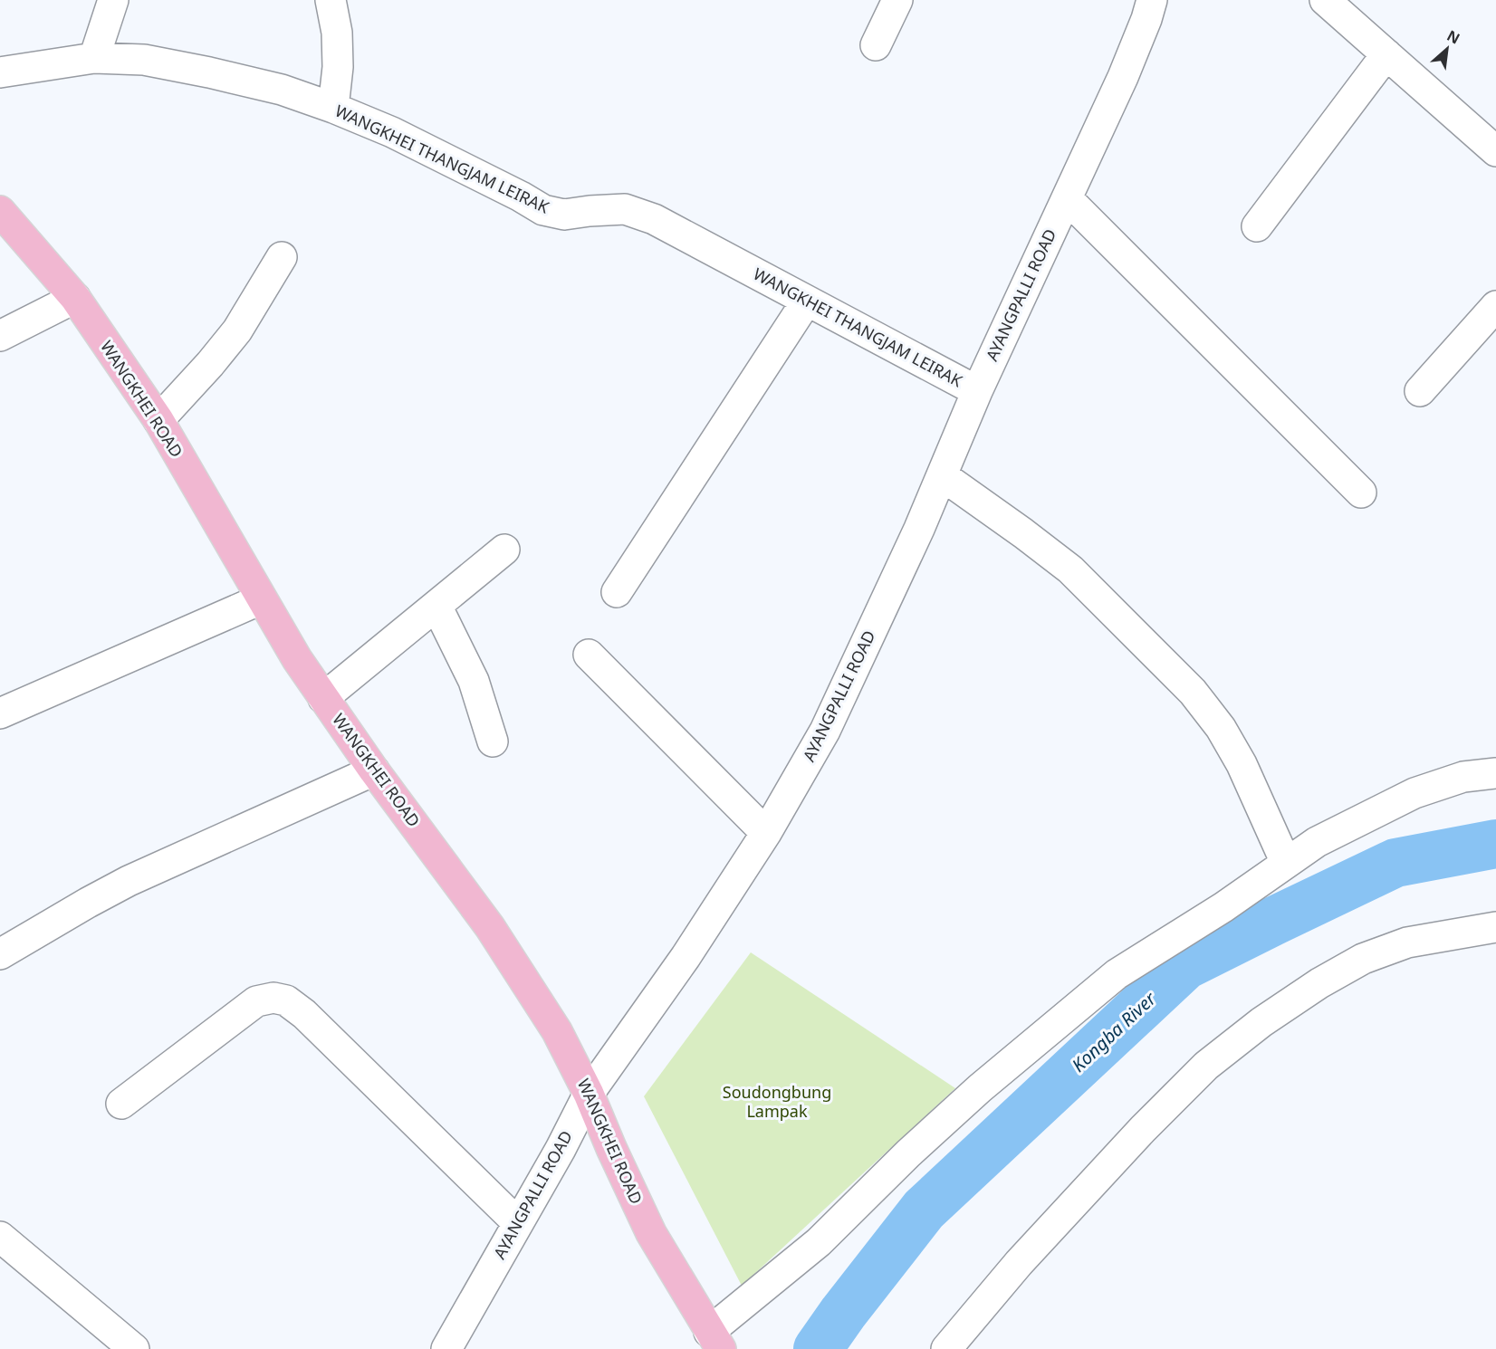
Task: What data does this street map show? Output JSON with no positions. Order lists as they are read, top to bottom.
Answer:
{
  "streets": {
    "main road": ["WANGKHEI ROAD"],
    "street": ["WANGKHEI THANGJAM LEIRAK", "AYANGPALLI ROAD"]
  },
  "crossings": [
    ["WANGKHEI THANGJAM LEIRAK", "AYANGPALLI ROAD"],
    ["AYANGPALLI ROAD", "WANGKHEI ROAD"]
  ],
  "water": ["Kongba River"],
  "parks": ["Soudongbung Lampak"],
  "north": "top right"
}
